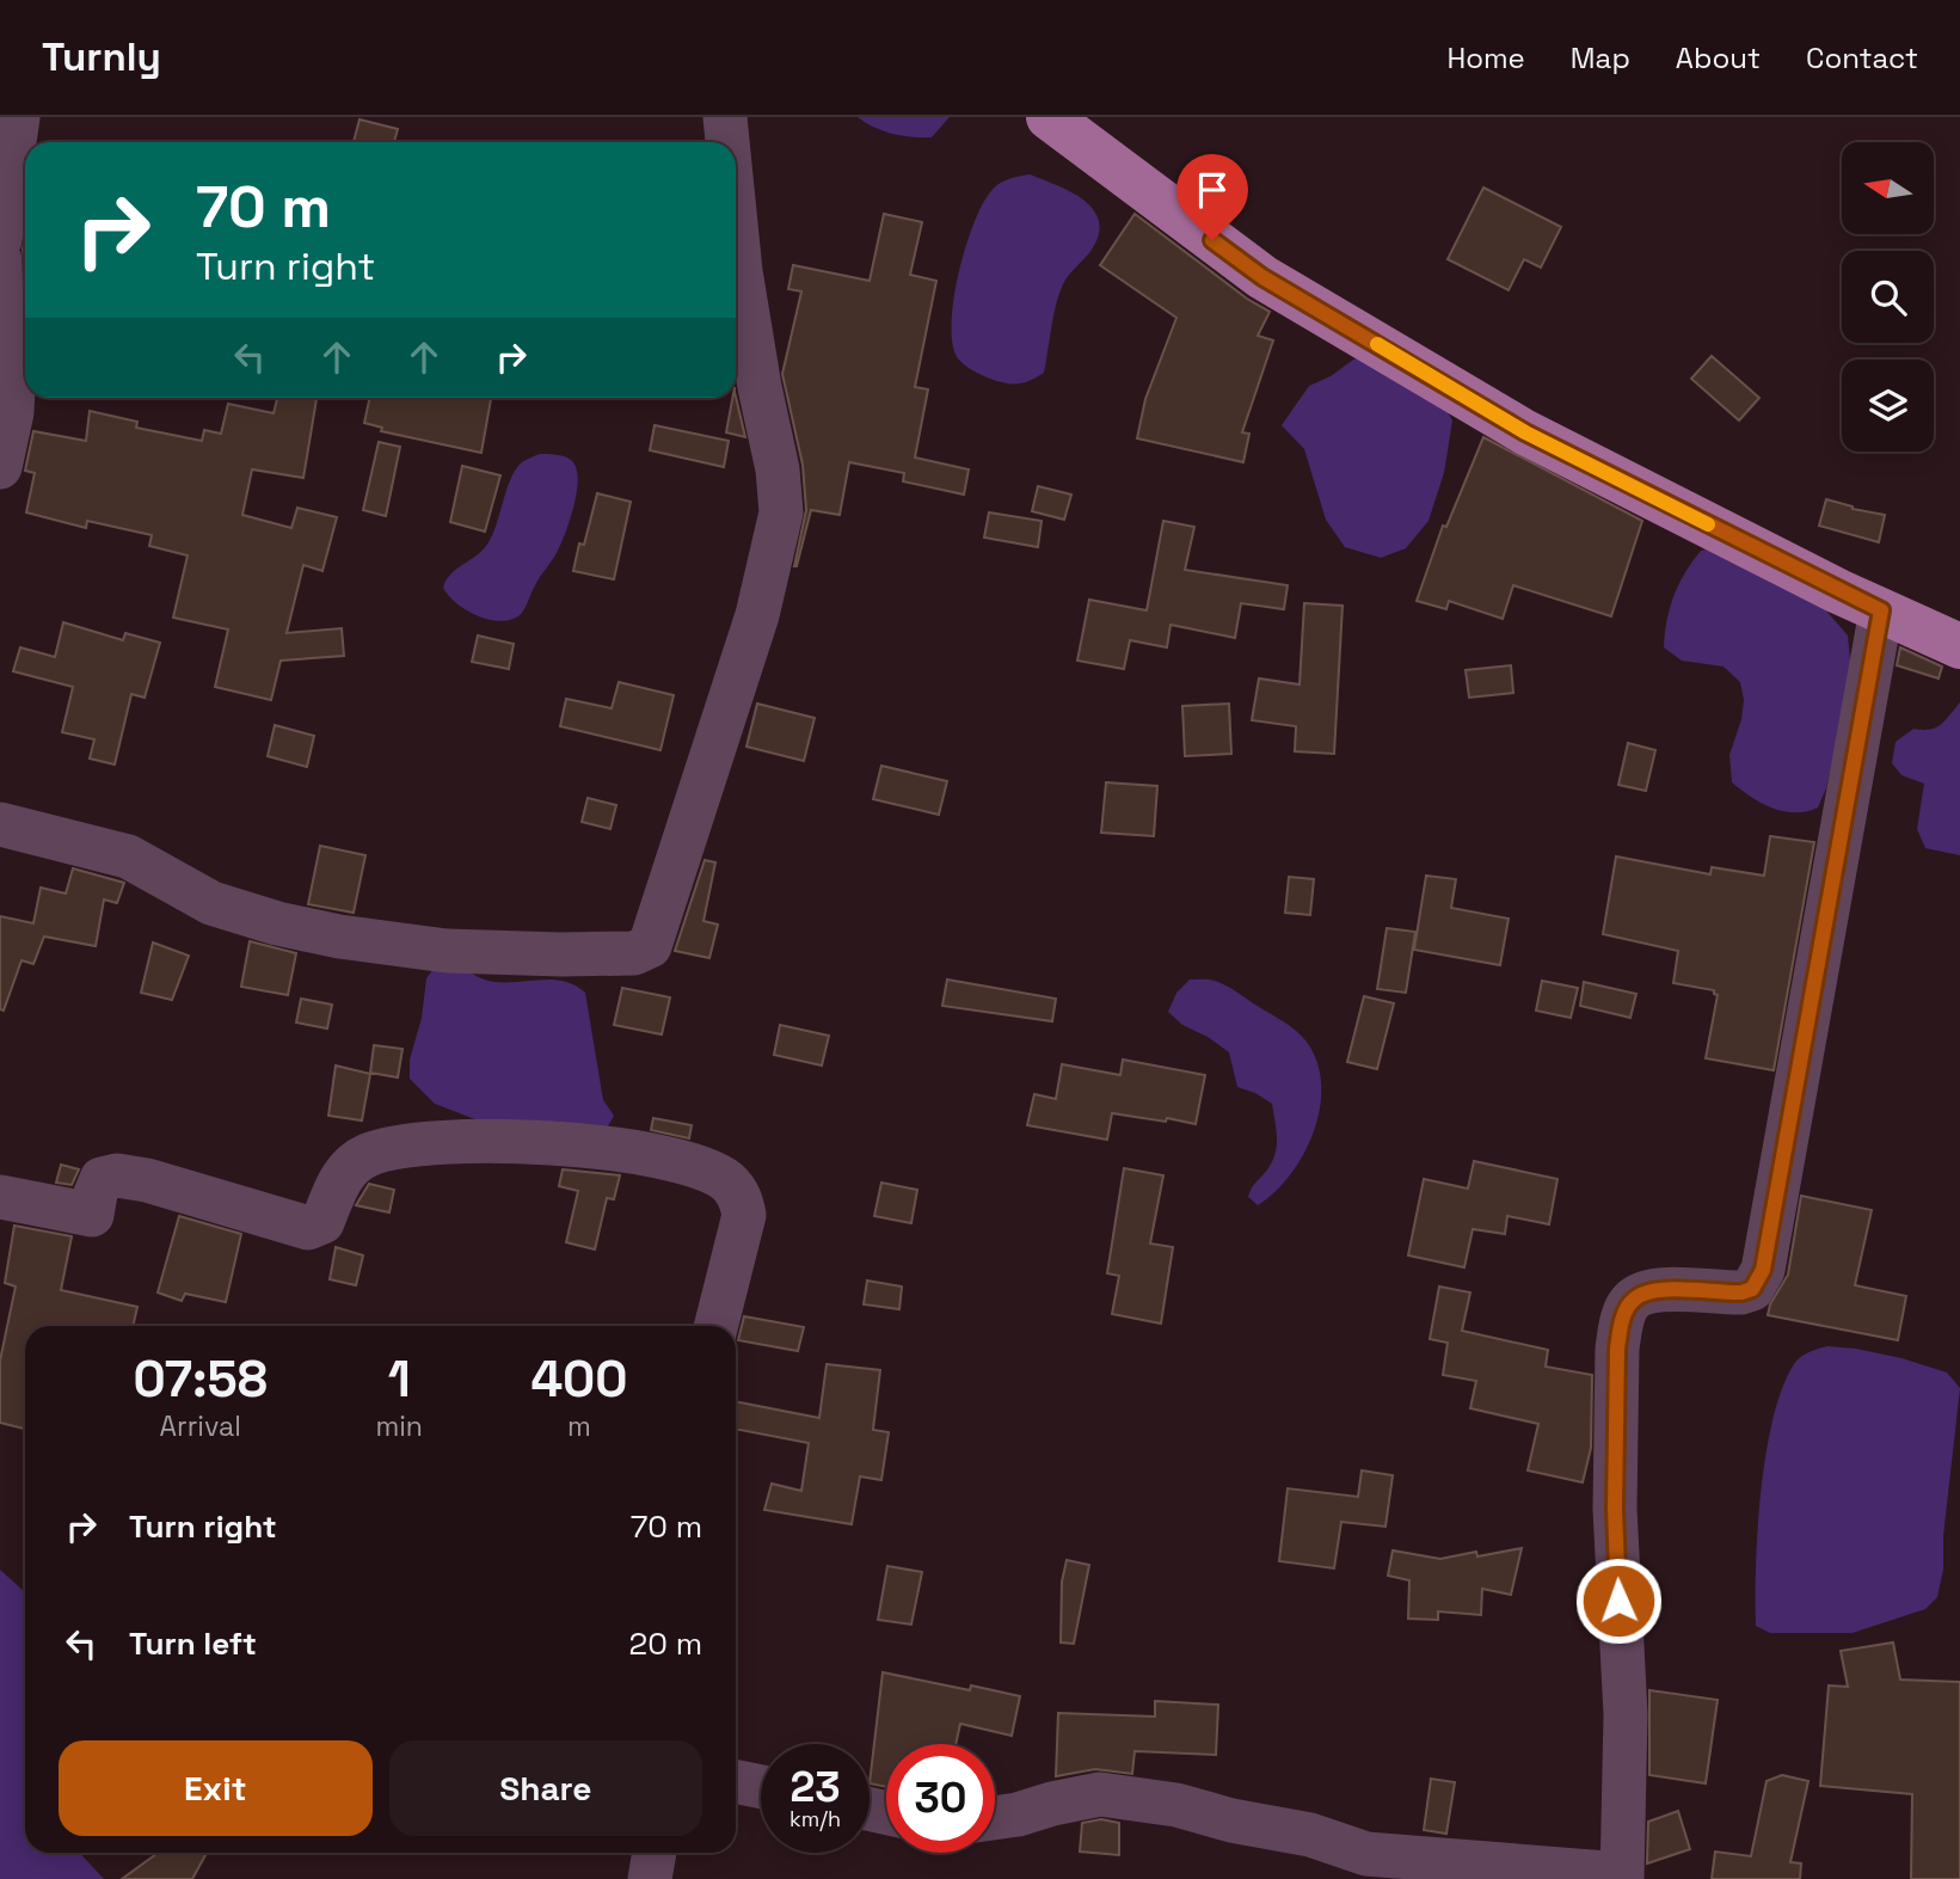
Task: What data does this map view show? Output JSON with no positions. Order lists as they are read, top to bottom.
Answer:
{
  "north": "left",
  "page": {
    "header": "Turnly",
    "nav": [
      "Home",
      "Map",
      "About",
      "Contact"
    ],
    "turn": ["70 m", "Turn right"],
    "eta": [
      "07:58",
      "Arrival",
      "1",
      "min",
      "400",
      "m"
    ],
    "list": [
      {
        "name": "Turn right",
        "value": "70 m"
      },
      {
        "name": "Turn left",
        "value": "20 m"
      }
    ],
    "buttons": ["Exit", "Share"],
    "speed": "23 km/h",
    "limit": "30"
  }
}
